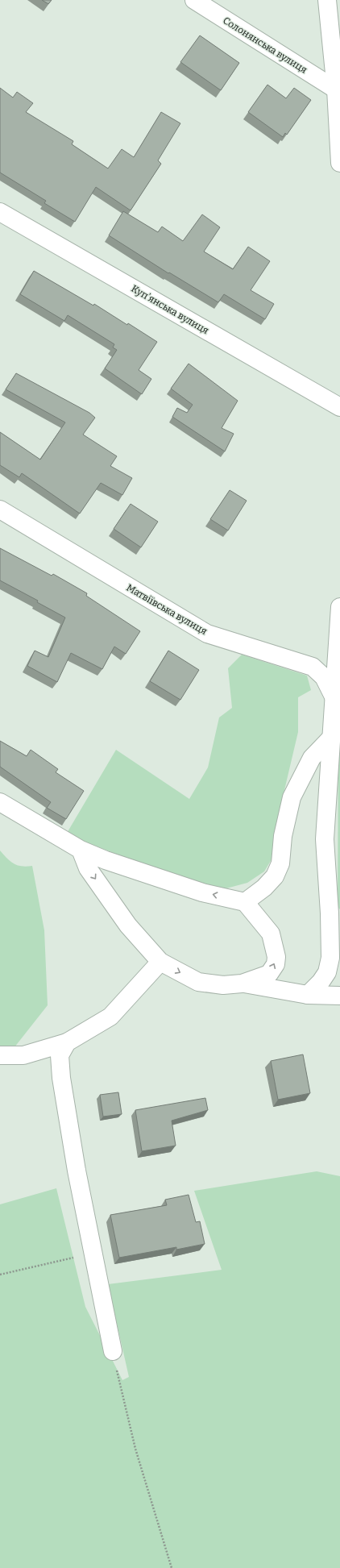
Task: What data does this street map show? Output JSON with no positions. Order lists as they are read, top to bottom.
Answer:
{
  "streets": {
    "street": ["Солонянська вулиця", "Купʼянська вулиця", "Матвіївська вулиця"]
  }
}
